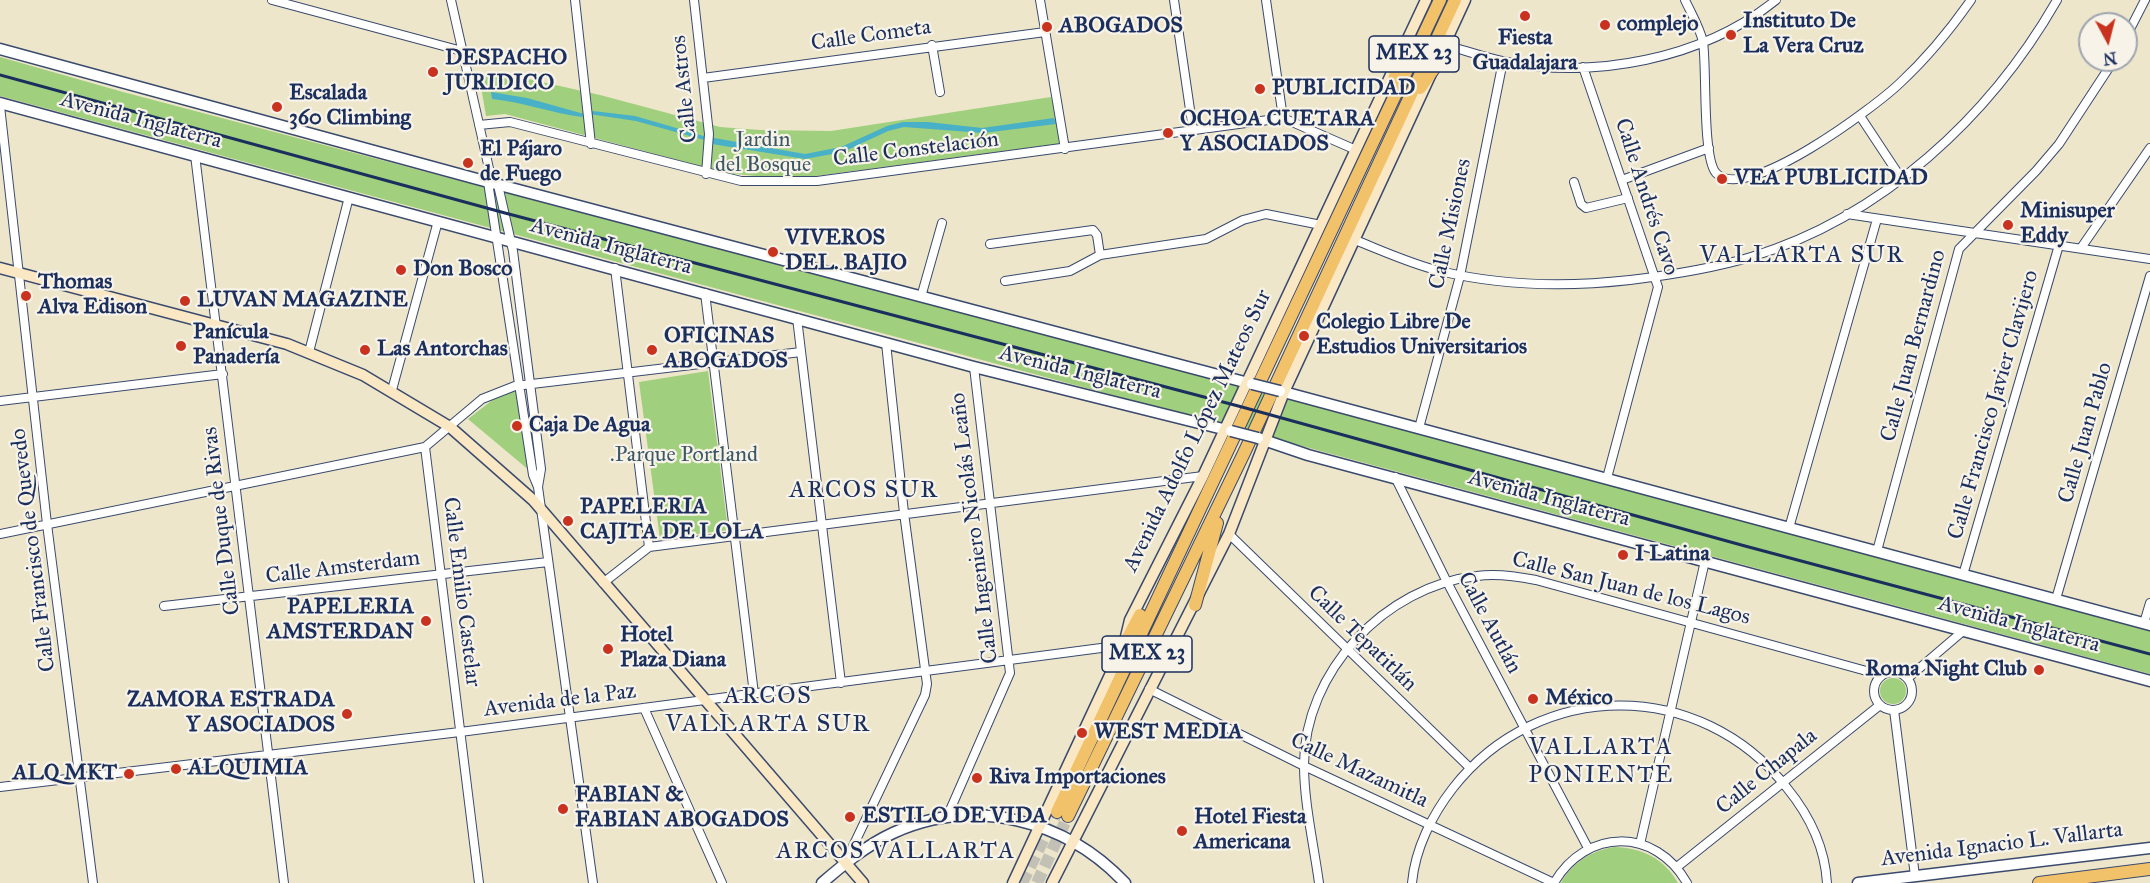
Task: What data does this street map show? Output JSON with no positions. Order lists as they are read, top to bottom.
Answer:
{
  "streets": {
    "main road": ["MEX 23", "Avenida Adolfo López Mateos Sur", "Avenida Ignacio L. Vallarta"],
    "street": [
      "Calle Cometa",
      "Calle Astros",
      "Avenida Inglaterra",
      "Calle Constelación",
      "Calle Andrés Cavo",
      "Calle Misiones",
      "Calle Juan Bernardino",
      "Calle Francisco Javier Clavijero",
      "Calle Juan Pablo",
      "Calle Duque de Rivas",
      "Calle Ingeniero Nicolás Leaño",
      "Calle Francisco de Quevedo",
      "Calle Amsterdam",
      "Calle San Juan de los Lagos",
      "Calle Emilio Castelar",
      "Calle Autlán",
      "Calle Tepatitlán",
      "Avenida de la Paz",
      "Calle Mazamitla",
      "Calle Chapala"
    ]
  },
  "crossings": [
    ["Calle Cometa", "Calle Astros"],
    ["Calle Astros", "Calle Constelación"],
    ["Avenida Inglaterra", "Calle Andrés Cavo"],
    ["Avenida Inglaterra", "Calle Misiones"],
    ["Avenida Inglaterra", "Calle Juan Bernardino"],
    ["Avenida Inglaterra", "Calle Francisco Javier Clavijero"],
    ["Avenida Inglaterra", "Avenida Adolfo López Mateos Sur"],
    ["Avenida Inglaterra", "Calle Juan Pablo"],
    ["Avenida Inglaterra", "Calle Duque de Rivas"],
    ["Avenida Inglaterra", "Calle Ingeniero Nicolás Leaño"],
    ["Avenida Inglaterra", "Calle Francisco de Quevedo"],
    ["Avenida Inglaterra", "Calle Autlán"],
    ["Avenida Adolfo López Mateos Sur", "Avenida de la Paz"],
    ["Calle Duque de Rivas", "Calle Amsterdam"],
    ["Calle Duque de Rivas", "Avenida de la Paz"],
    ["Calle Ingeniero Nicolás Leaño", "Avenida de la Paz"],
    ["Calle Francisco de Quevedo", "Avenida de la Paz"],
    ["Calle Amsterdam", "Calle Emilio Castelar"],
    ["Calle San Juan de los Lagos", "Calle Autlán"],
    ["Calle San Juan de los Lagos", "Calle Tepatitlán"],
    ["Calle San Juan de los Lagos", "Calle Mazamitla"],
    ["Calle San Juan de los Lagos", "Calle Chapala"],
    ["Calle Emilio Castelar", "Avenida de la Paz"]
  ],
  "districts": [
    "VALLARTA SUR",
    "ARCOS SUR",
    "ARCOS VALLARTA SUR",
    "VALLARTA PONIENTE",
    "ARCOS VALLARTA"
  ],
  "parks": ["Jardin del Bosque", ".Parque Portland"],
  "places": [
    "Fiesta Guadalajara",
    "complejo",
    "ABOGADOS",
    "Instituto De La Vera Cruz",
    "DESPACHO JURIDICO",
    "PUBLICIDAD",
    "Escalada 360 Climbing",
    "OCHOA CUETARA Y ASOCIADOS",
    "El Pájaro de Fuego",
    "VEA PUBLICIDAD",
    "Minisuper Eddy",
    "VIVEROS DEL. BAJIO",
    "Don Bosco",
    "Thomas Alva Edison",
    "LUVAN MAGAZINE",
    "Colegio Libre De Estudios Universitarios",
    "Panícula Panadería",
    "Las Antorchas",
    "OFICINAS ABOGADOS",
    "Caja De Agua",
    "PAPELERIA CAJITA DE LOLA",
    "I Latina",
    "PAPELERIA AMSTERDAN",
    "Hotel Plaza Diana",
    "Roma Night Club",
    "México",
    "ZAMORA ESTRADA Y ASOCIADOS",
    "WEST MEDIA",
    "ALQUIMIA",
    "ALQ MKT",
    "Riva Importaciones",
    "FABIAN & FABIAN ABOGADOS",
    "ESTILO DE VIDA",
    "Hotel Fiesta Americana"
  ],
  "north": "bottom"
}
